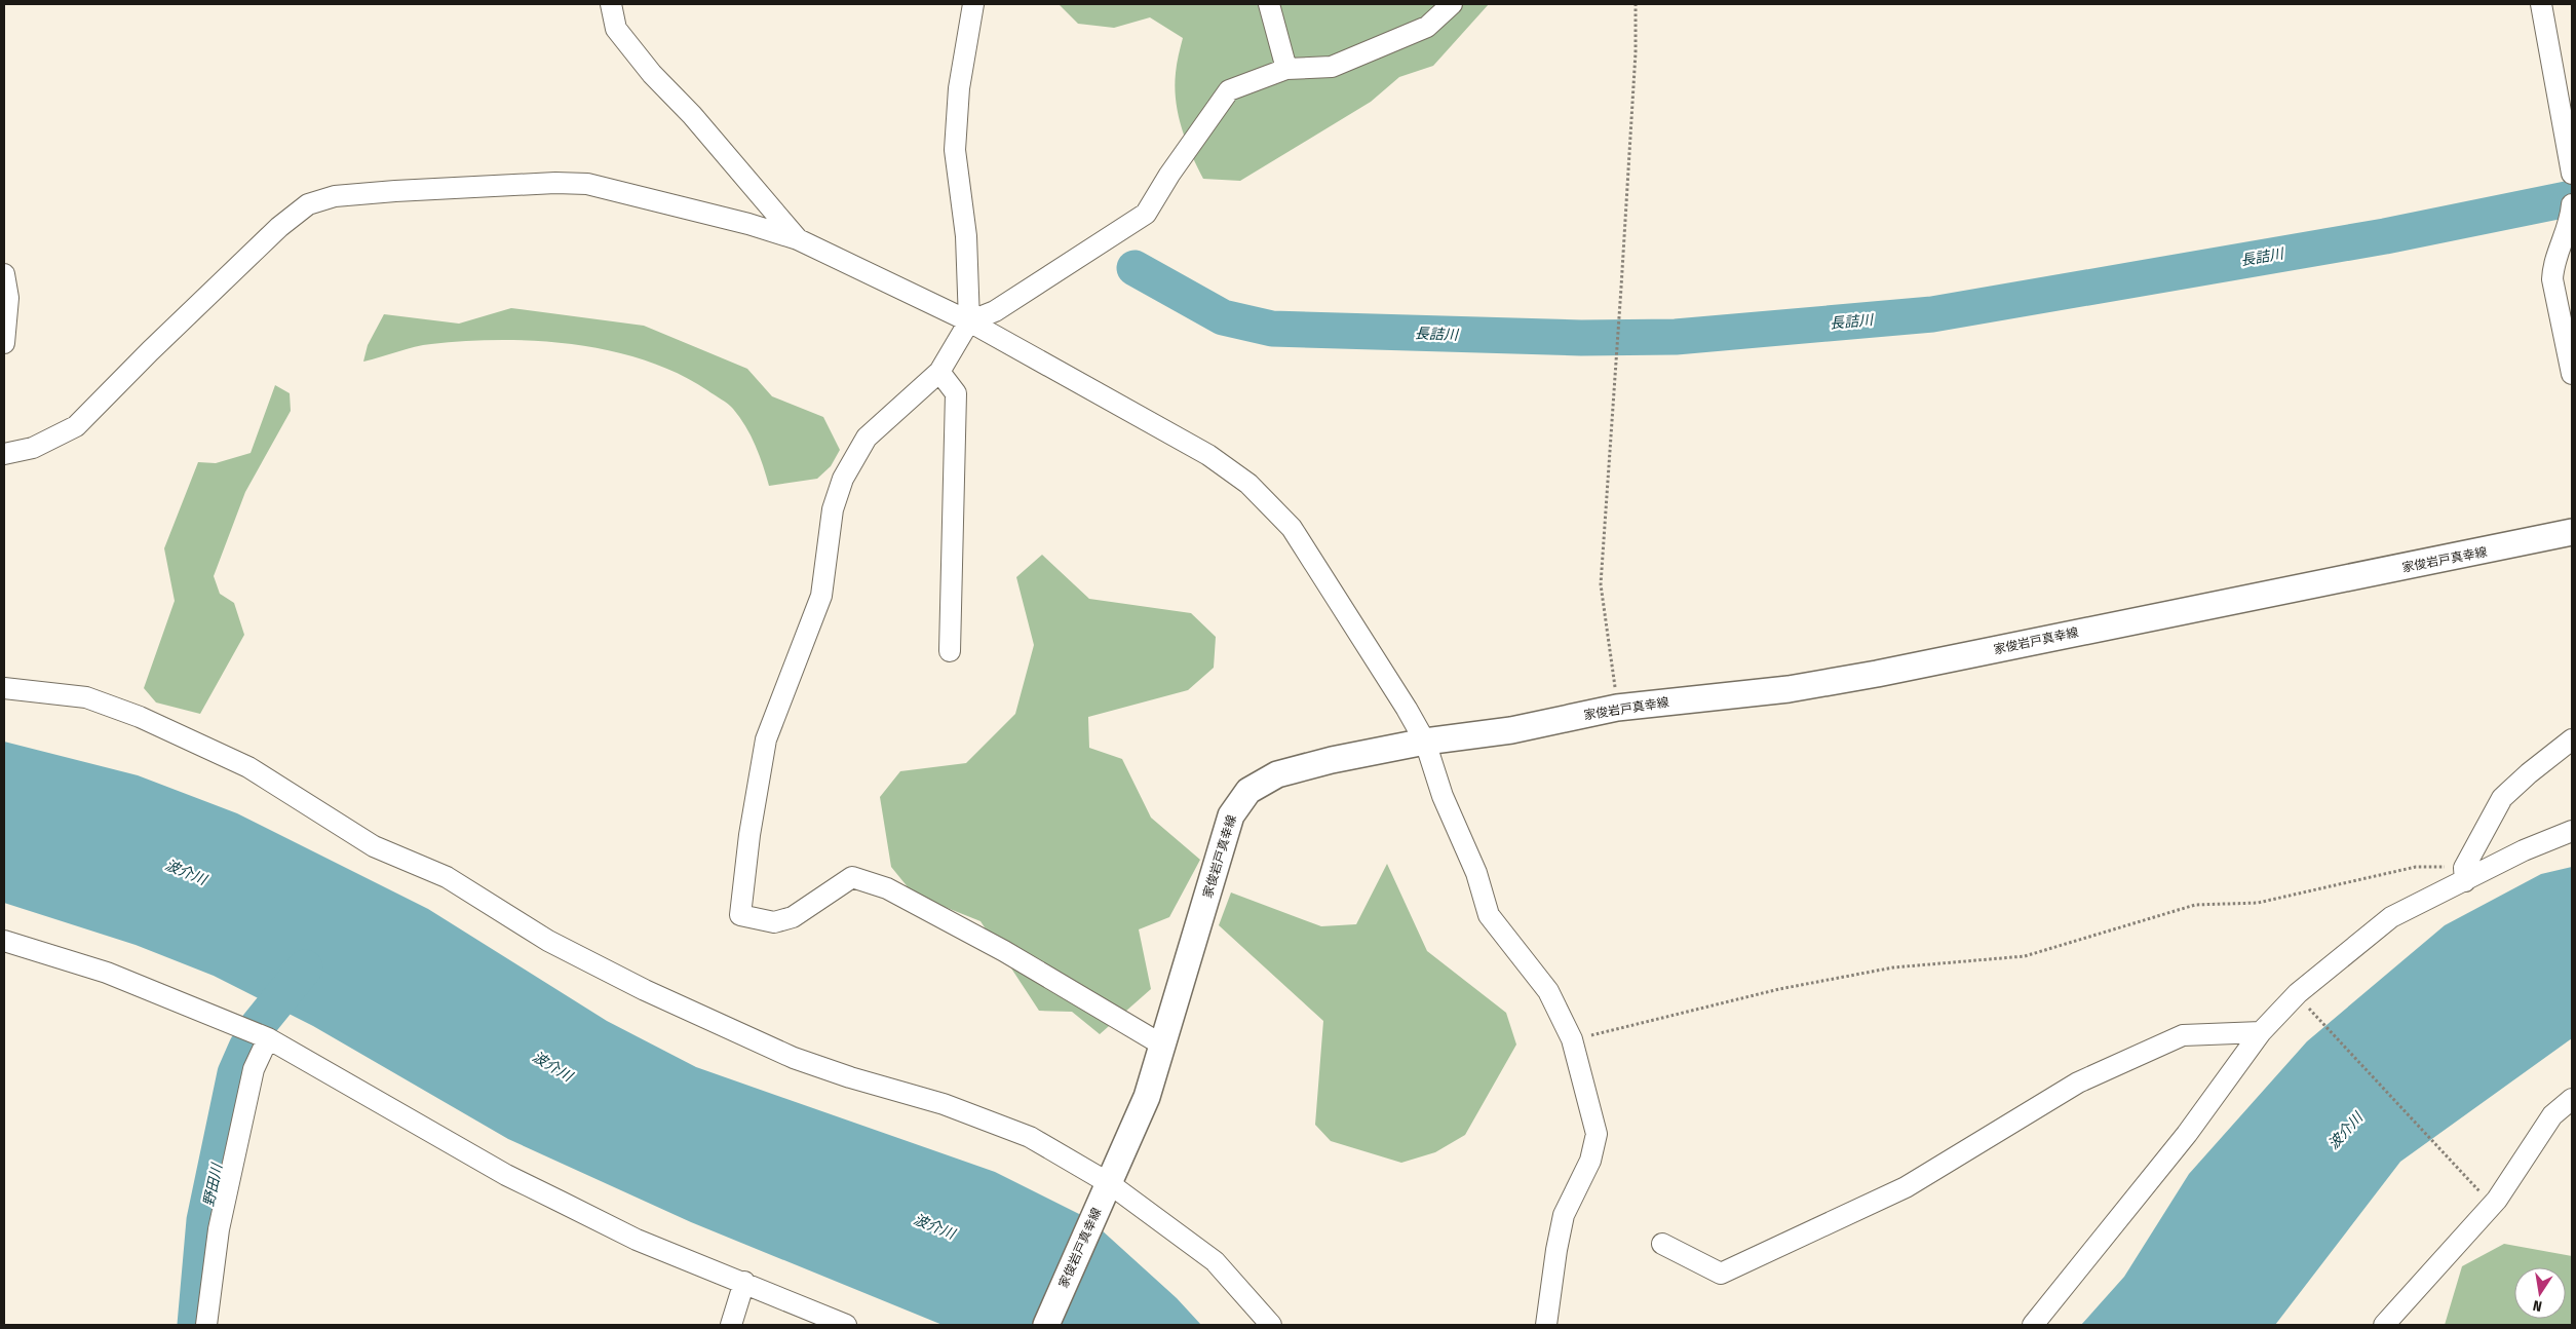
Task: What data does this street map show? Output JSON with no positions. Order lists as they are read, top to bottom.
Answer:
{
  "streets": {
    "main road": ["家俊岩戸真幸線"]
  },
  "water": ["長詰川", "波介川", "野田川"],
  "north": "bottom"
}
